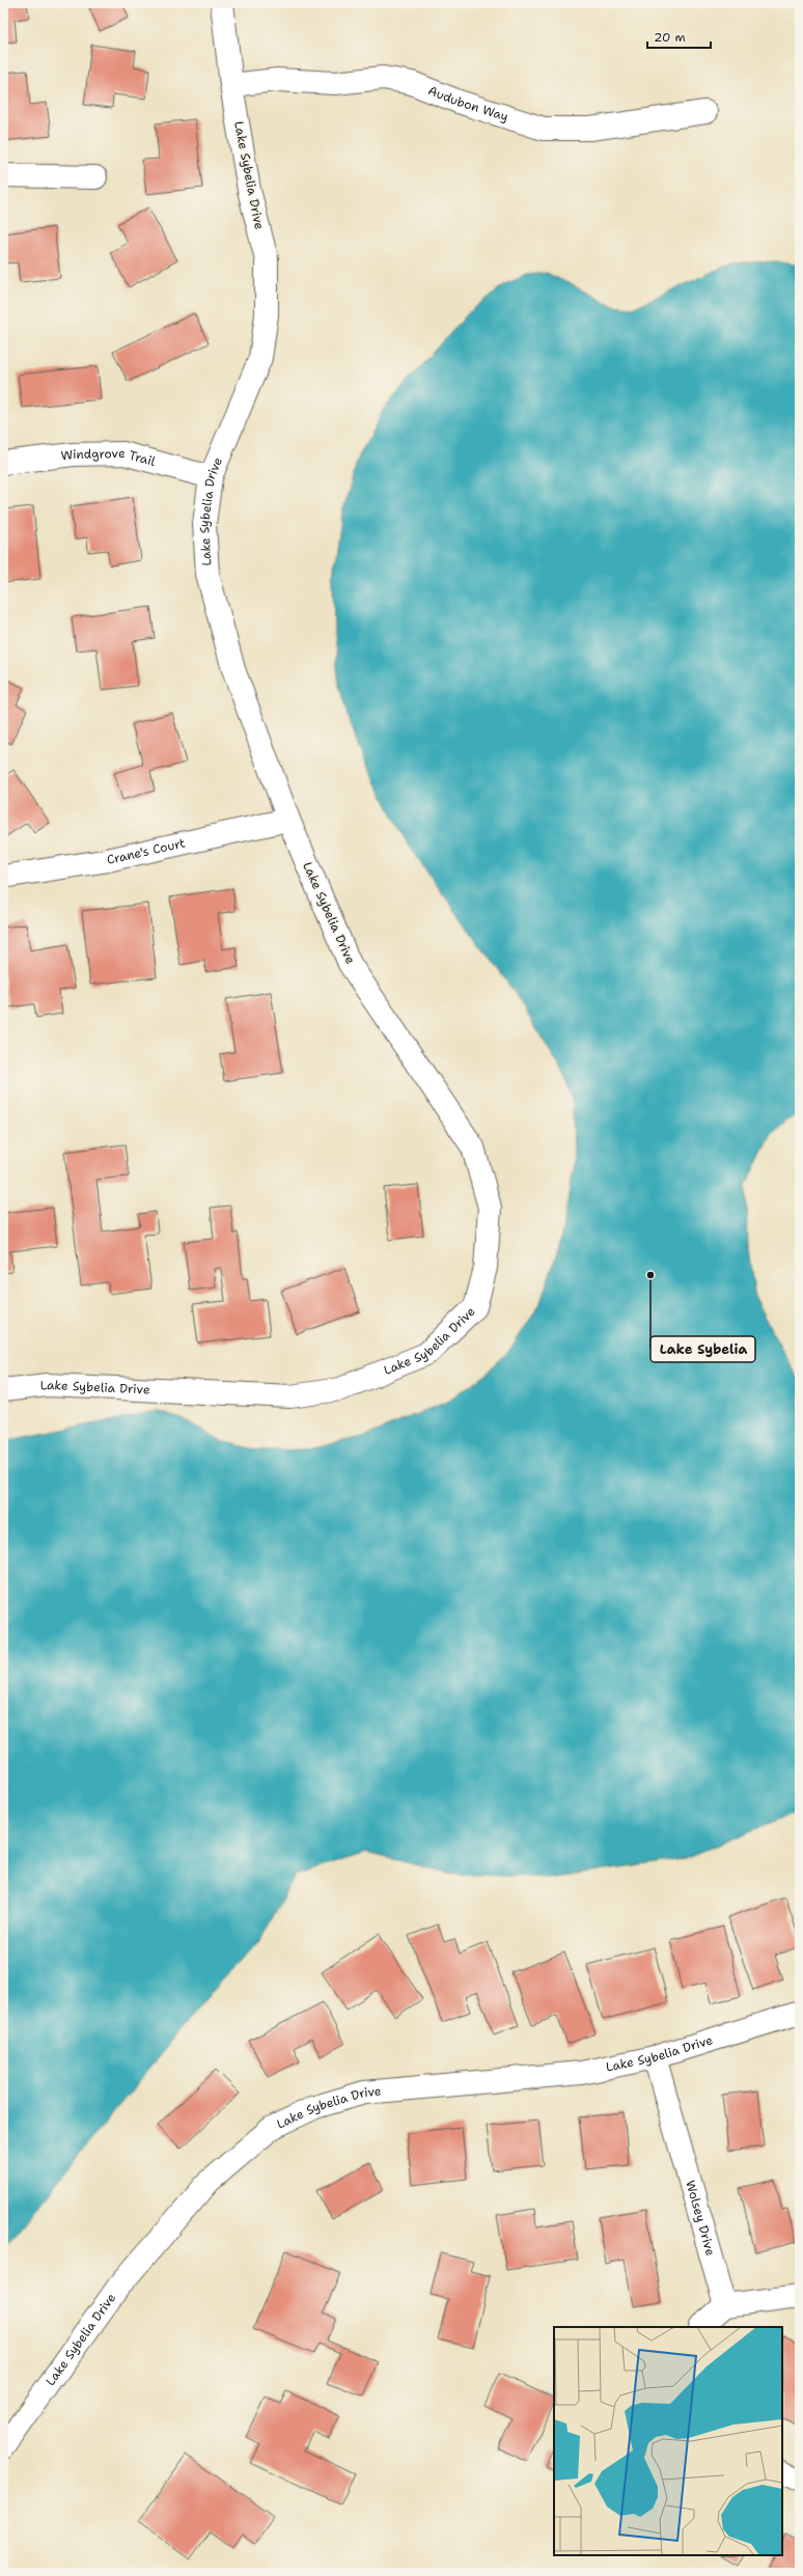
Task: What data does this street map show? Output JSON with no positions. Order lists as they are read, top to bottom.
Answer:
{
  "streets": {
    "street": [
      "Audubon Way",
      "Lake Sybelia Drive",
      "Windgrove Trail",
      "Crane's Court",
      "Wolsey Drive"
    ]
  },
  "crossings": [
    ["Audubon Way", "Lake Sybelia Drive"],
    ["Lake Sybelia Drive", "Windgrove Trail"],
    ["Lake Sybelia Drive", "Crane's Court"],
    ["Lake Sybelia Drive", "Wolsey Drive"]
  ],
  "places": ["Lake Sybelia"],
  "scale_bar": "20 m"
}
